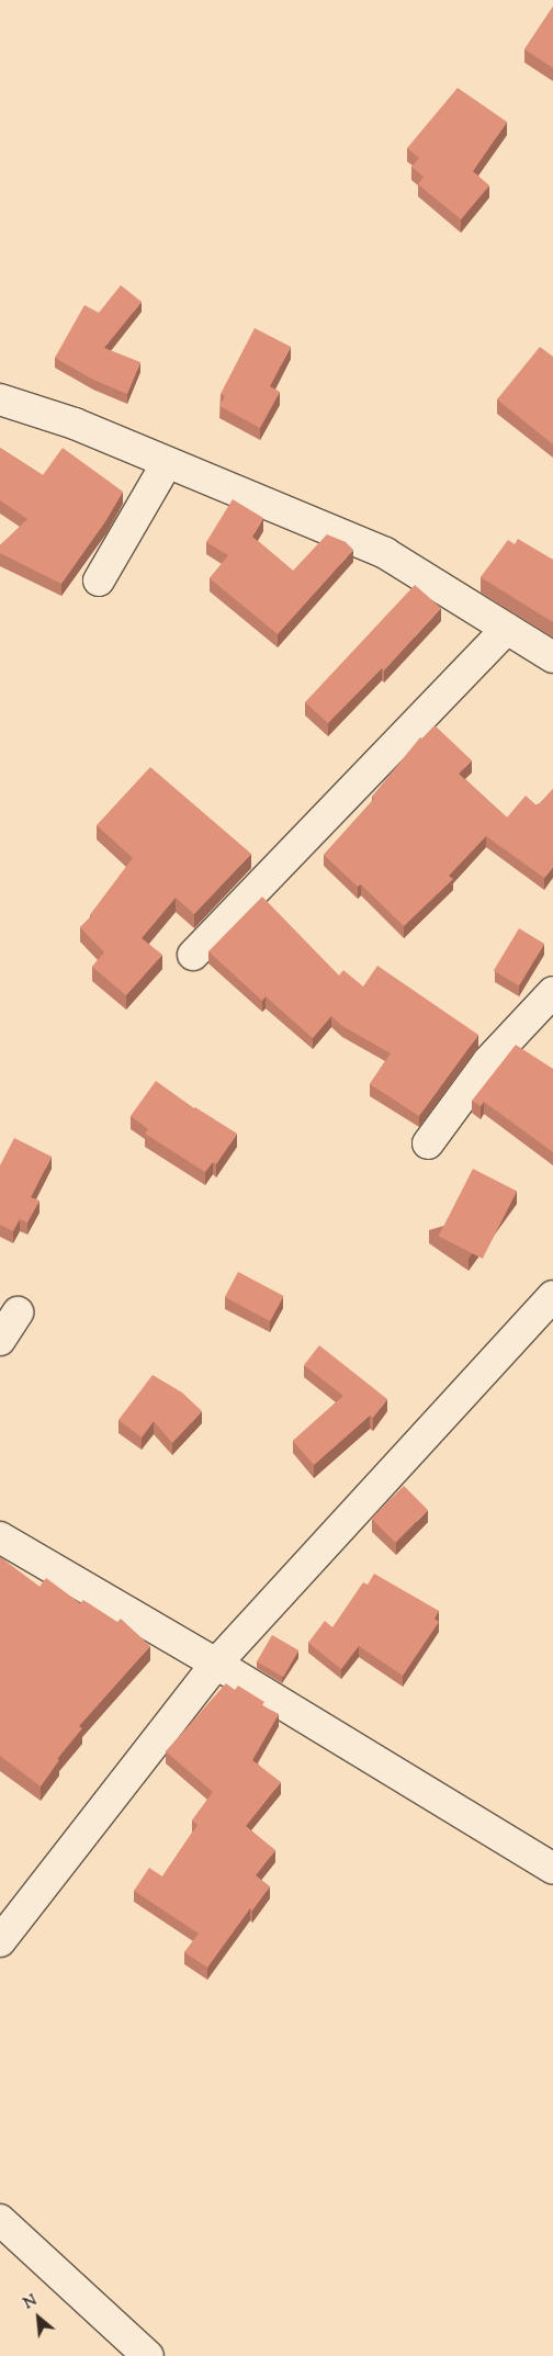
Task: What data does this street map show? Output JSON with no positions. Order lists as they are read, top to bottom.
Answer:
{
  "north": "top left"
}
